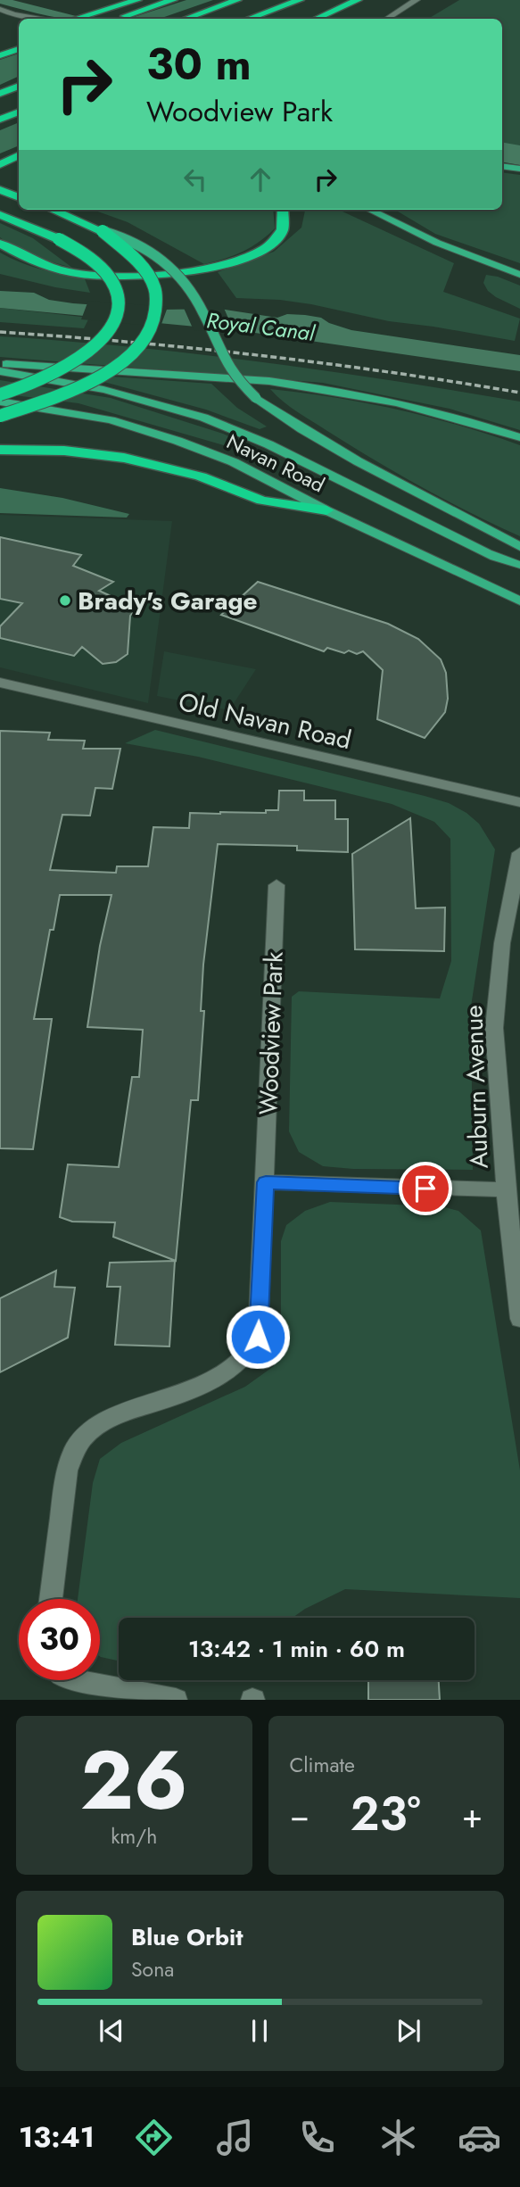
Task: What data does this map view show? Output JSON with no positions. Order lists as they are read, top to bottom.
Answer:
{
  "streets": {
    "main road": ["Navan Road"],
    "street": ["Old Navan Road", "Woodview Park", "Auburn Avenue"]
  },
  "water": ["Royal Canal"],
  "places": ["Brady's Garage"],
  "page": {
    "turn": ["30 m", "Woodview Park"],
    "limit": "30",
    "trip": "13:42 · 1 min · 60 m",
    "tile": [
      ["26", "km/h"],
      "Climate"
    ],
    "heat": ["−", "23°", "+"],
    "song": ["Blue Orbit", "Sona"],
    "tabs": "13:41"
  }
}
